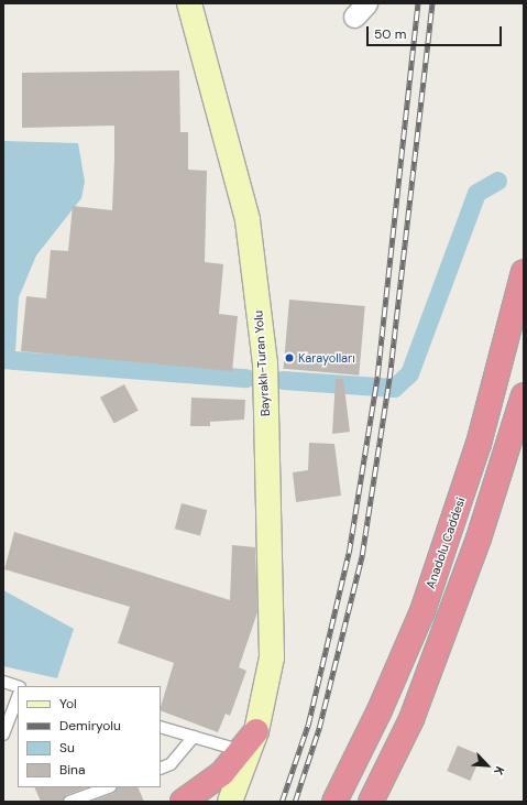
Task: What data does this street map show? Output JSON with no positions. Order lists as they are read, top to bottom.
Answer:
{
  "streets": {
    "highway": ["Anadolu Caddesi"],
    "street": ["Bayraklı-Turan Yolu"]
  },
  "places": ["Karayolları"],
  "legend": [
    "Yol",
    "Demiryolu",
    "Su",
    "Bina"
  ],
  "scale_bar": "50 m",
  "north": "bottom right"
}
